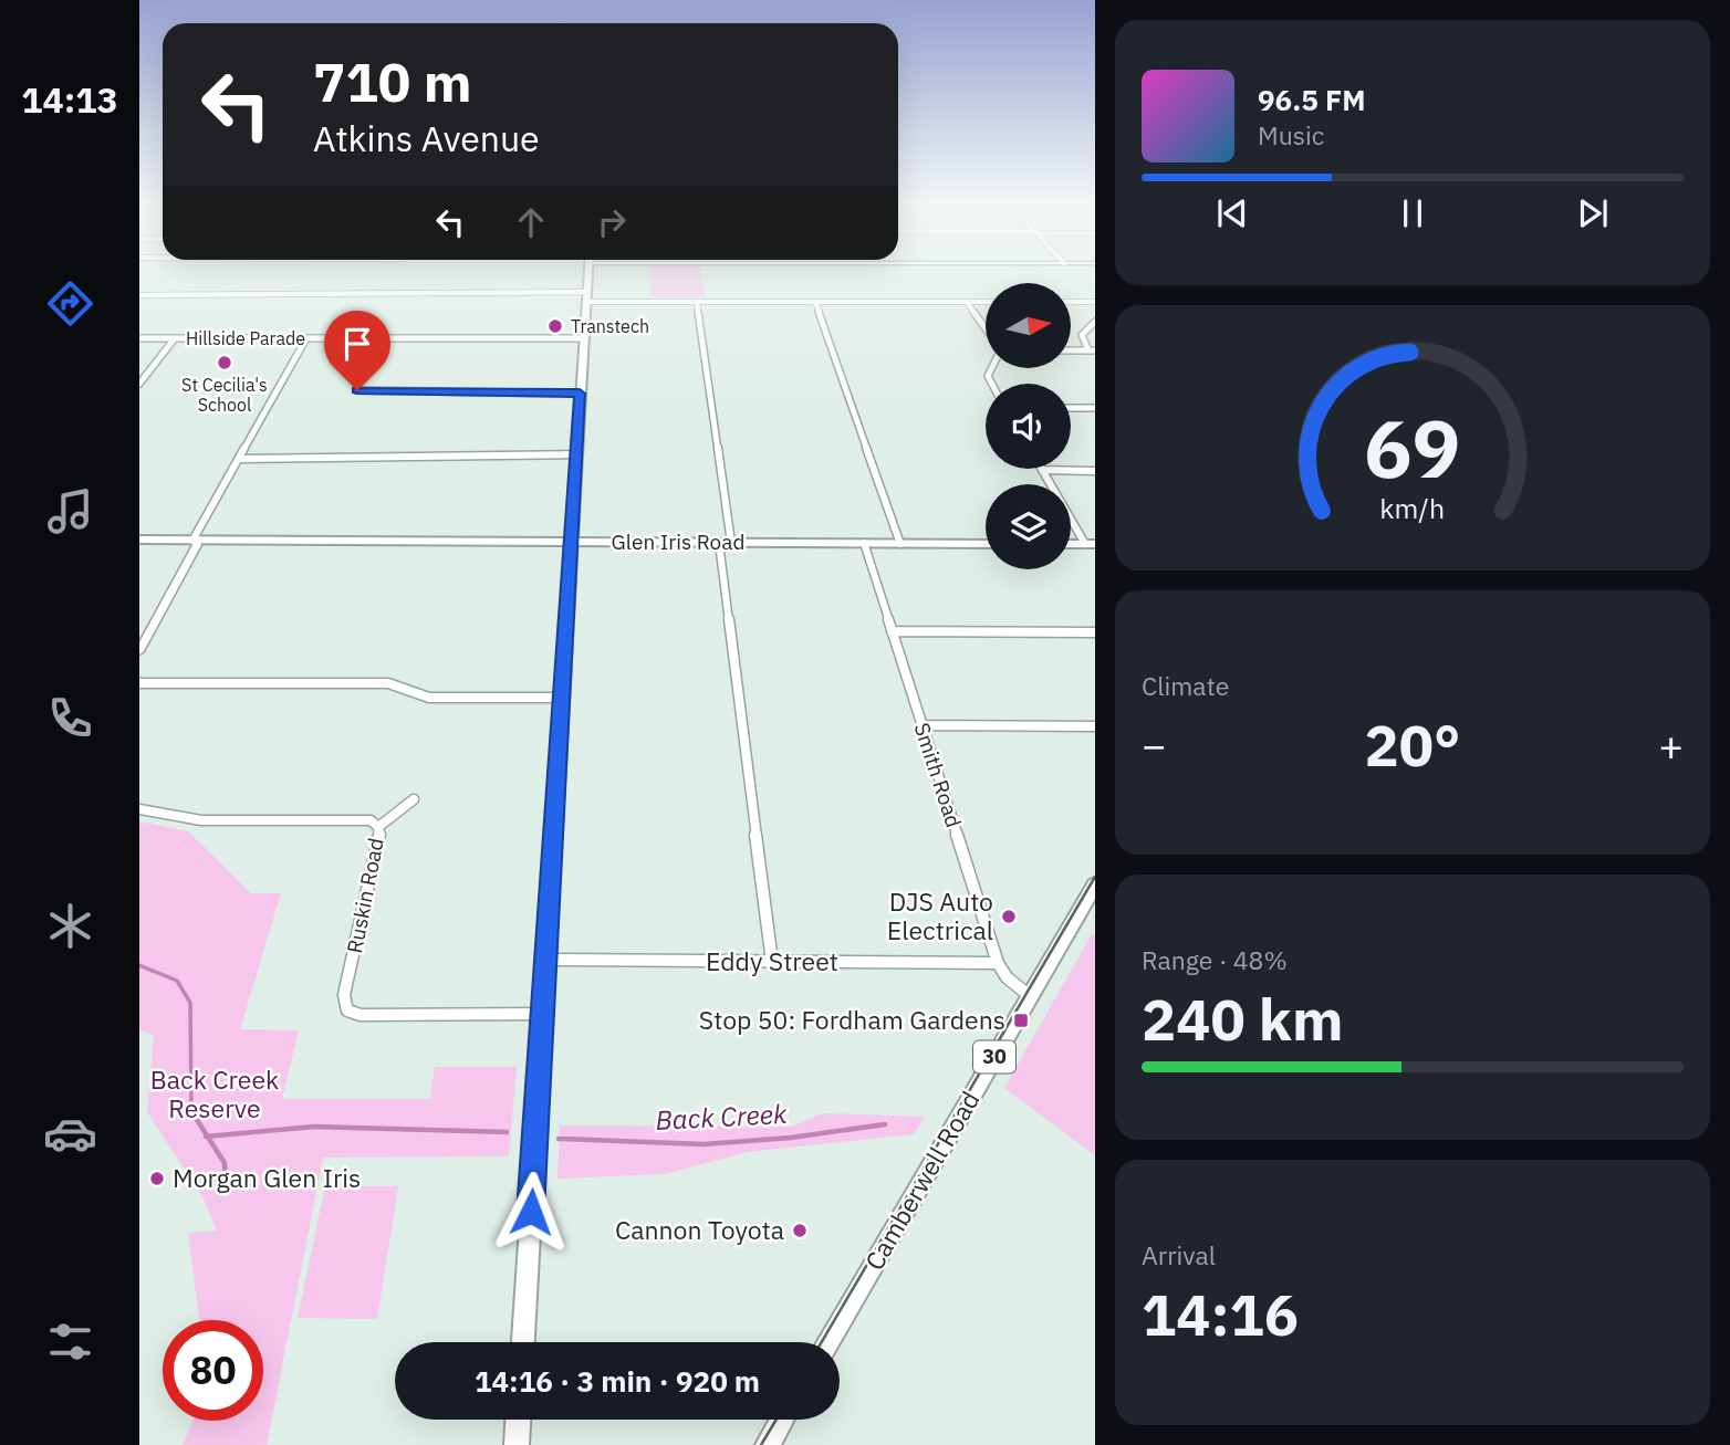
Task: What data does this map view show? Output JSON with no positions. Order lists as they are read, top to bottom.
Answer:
{
  "streets": {
    "main road": ["Glen Iris Road", "30", "Camberwell Road"],
    "street": [
      "Hillside Parade",
      "Smith Road",
      "Ruskin Road",
      "Eddy Street"
    ]
  },
  "crossings": [
    ["Glen Iris Road", "Smith Road"],
    ["Smith Road", "Eddy Street"],
    ["Smith Road", "Camberwell Road"]
  ],
  "water": ["Back Creek"],
  "parks": ["Back Creek Reserve"],
  "places": {
    "other": [
      "Transtech",
      "St Cecilia's School",
      "DJS Auto Electrical",
      "Morgan Glen Iris",
      "Cannon Toyota"
    ],
    "transit": ["Stop 50: Fordham Gardens"]
  },
  "north": "right",
  "page": {
    "tabs": "14:13",
    "turn": ["710 m", "Atkins Avenue"],
    "song": ["96.5 FM", "Music"],
    "tile": [
      "Climate",
      ["Range · 48%", "240 km"],
      ["Arrival", "14:16"]
    ],
    "heat": ["−", "20°", "+"],
    "limit": "80",
    "trip": "14:16 · 3 min · 920 m",
    "gauge": ["69", "km/h"]
  }
}
